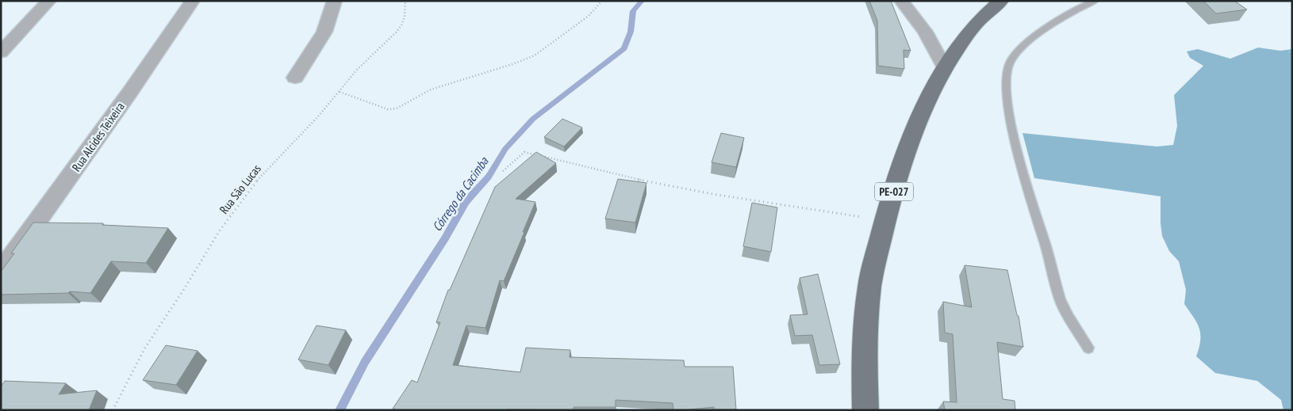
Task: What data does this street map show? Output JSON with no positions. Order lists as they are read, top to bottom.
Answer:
{
  "streets": {
    "main road": ["PE-027"],
    "street": ["Rua Alcides Teixeira"],
    "path": ["Rua São Lucas"]
  },
  "water": ["Córrego da Cacimba"]
}
